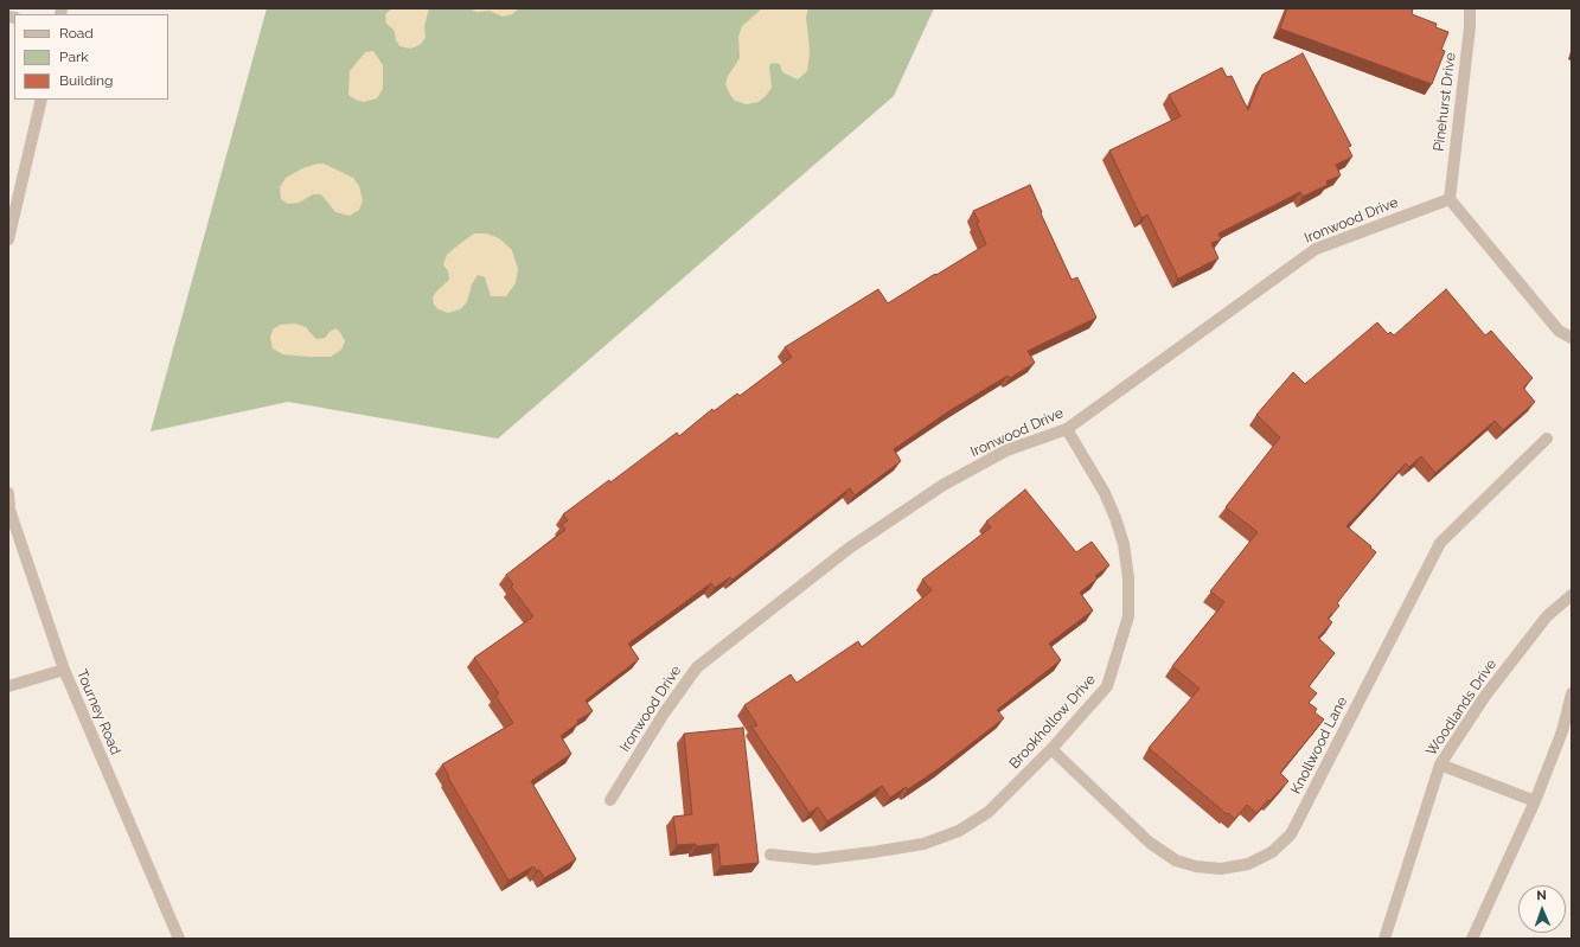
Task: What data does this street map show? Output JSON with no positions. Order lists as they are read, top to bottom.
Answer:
{
  "streets": {
    "street": [
      "Pinehurst Drive",
      "Ironwood Drive",
      "Woodlands Drive",
      "Tourney Road",
      "Brookhollow Drive",
      "Knollwood Lane"
    ]
  },
  "crossings": [
    ["Pinehurst Drive", "Ironwood Drive"],
    ["Ironwood Drive", "Brookhollow Drive"],
    ["Brookhollow Drive", "Knollwood Lane"]
  ],
  "legend": ["Road", "Park", "Building"],
  "north": "top"
}
